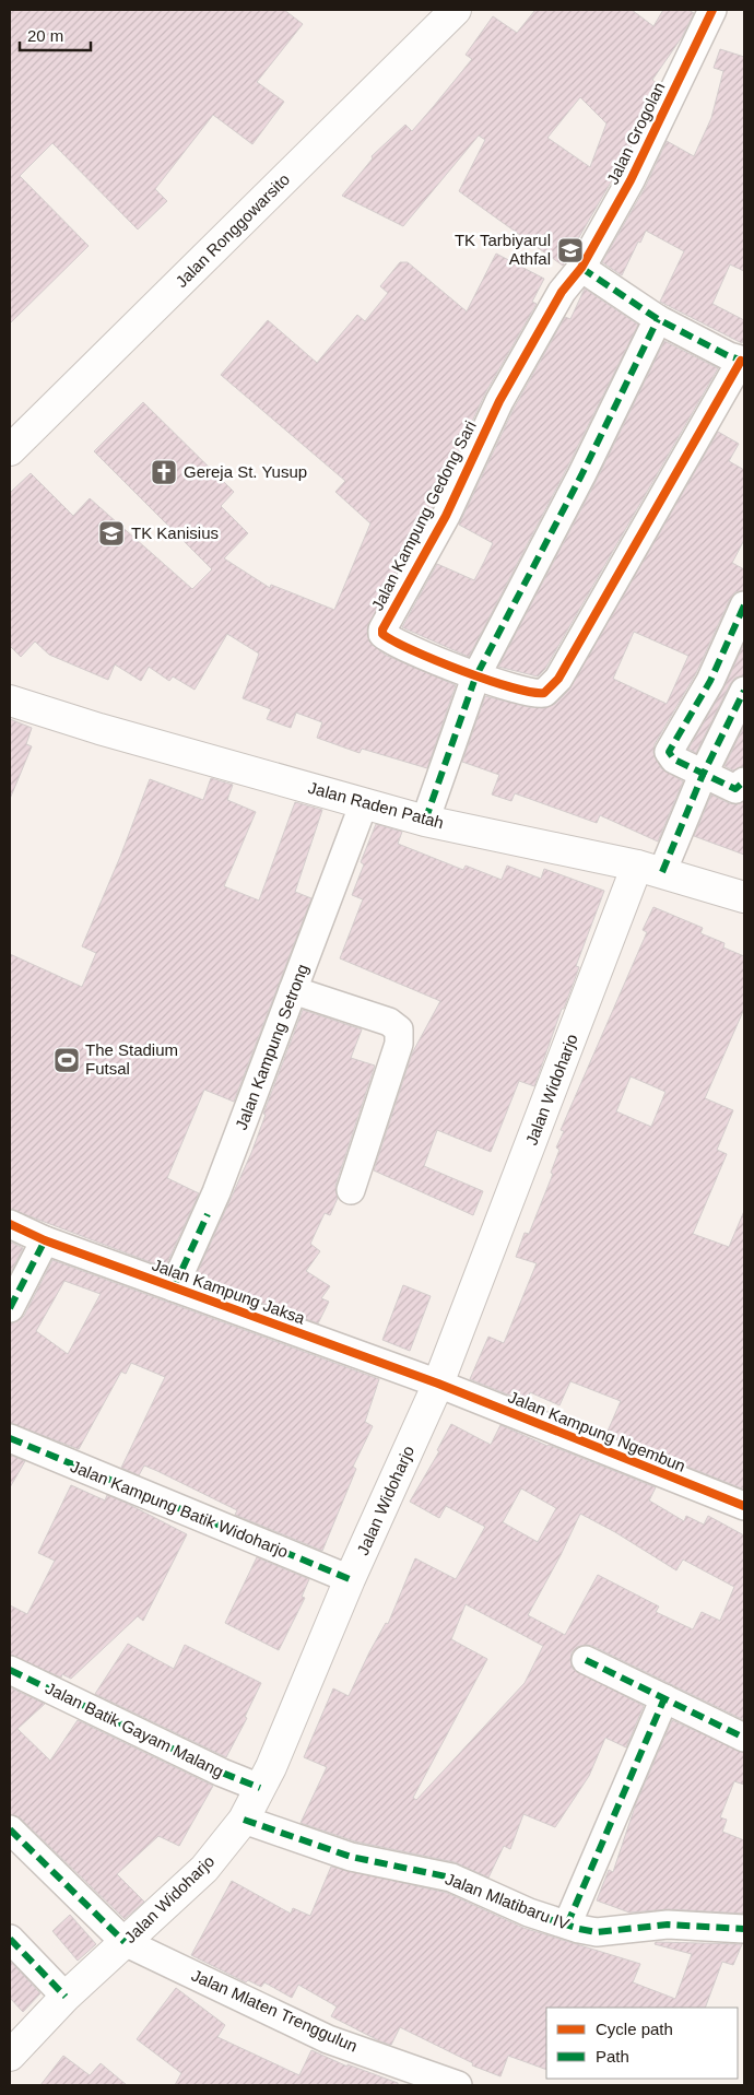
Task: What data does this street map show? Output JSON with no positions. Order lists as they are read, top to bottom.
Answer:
{
  "streets": {
    "highway": ["Jalan Ronggowarsito", "Jalan Raden Patah", "Jalan Widoharjo"],
    "street": [
      "Jalan Grogolan",
      "Jalan Kampung Gedong Sari",
      "Jalan Kampung Setrong",
      "Jalan Kampung Jaksa",
      "Jalan Kampung Ngembun",
      "Jalan Kampung Batik Widoharjo",
      "Jalan Batik Gayam Malang",
      "Jalan Mlatibaru IV",
      "Jalan Mlaten Trenggulun"
    ]
  },
  "crossings": [
    ["Jalan Grogolan", "Jalan Kampung Gedong Sari"],
    ["Jalan Raden Patah", "Jalan Kampung Setrong"],
    ["Jalan Raden Patah", "Jalan Widoharjo"],
    ["Jalan Kampung Setrong", "Jalan Kampung Jaksa"],
    ["Jalan Widoharjo", "Jalan Kampung Jaksa"],
    ["Jalan Widoharjo", "Jalan Kampung Ngembun"],
    ["Jalan Widoharjo", "Jalan Kampung Batik Widoharjo"],
    ["Jalan Widoharjo", "Jalan Batik Gayam Malang"],
    ["Jalan Widoharjo", "Jalan Mlatibaru IV"],
    ["Jalan Widoharjo", "Jalan Mlaten Trenggulun"],
    ["Jalan Kampung Jaksa", "Jalan Kampung Ngembun"]
  ],
  "places": {
    "school or university": ["TK Tarbiyarul Athfal", "TK Kanisius"],
    "church": ["Gereja St. Yusup"],
    "sports": ["The Stadium Futsal"]
  },
  "legend": ["Cycle path", "Path"],
  "scale_bar": "20 m"
}
